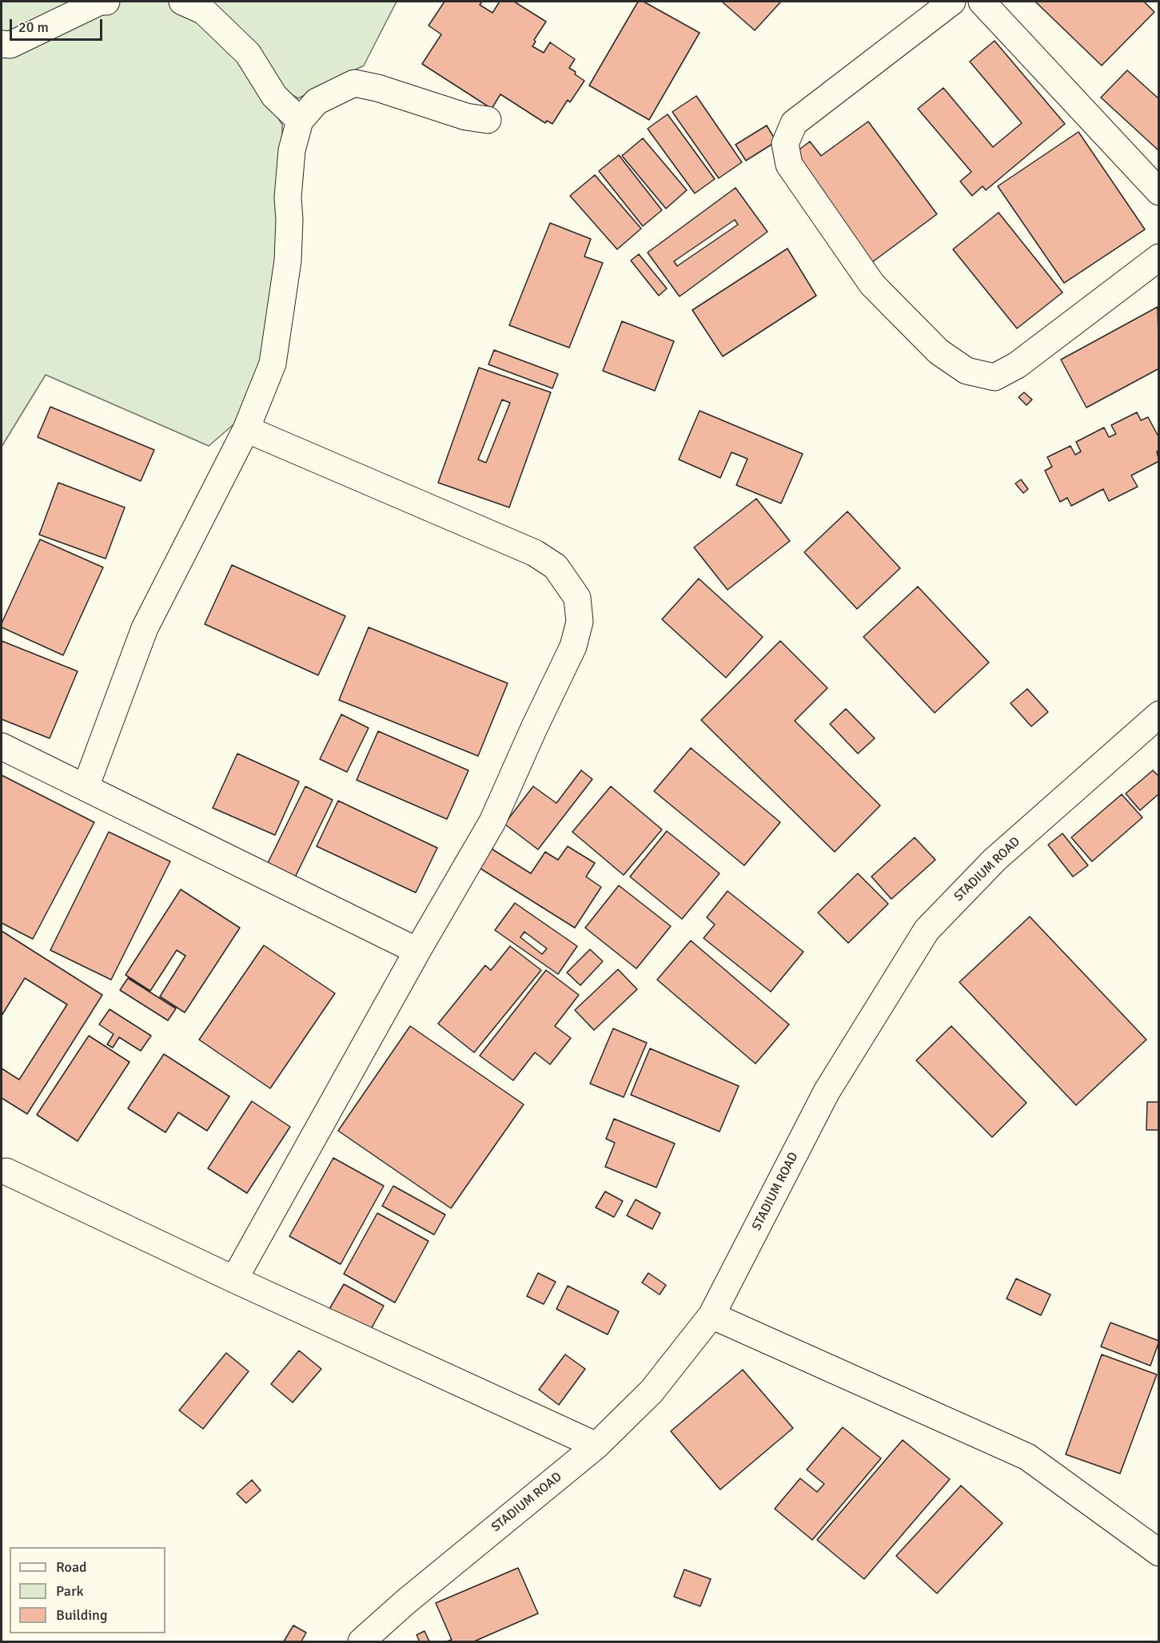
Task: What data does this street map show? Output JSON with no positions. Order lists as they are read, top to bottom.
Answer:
{
  "streets": {
    "street": ["STADIUM ROAD"]
  },
  "legend": ["Road", "Park", "Building"],
  "scale_bar": "20 m"
}
